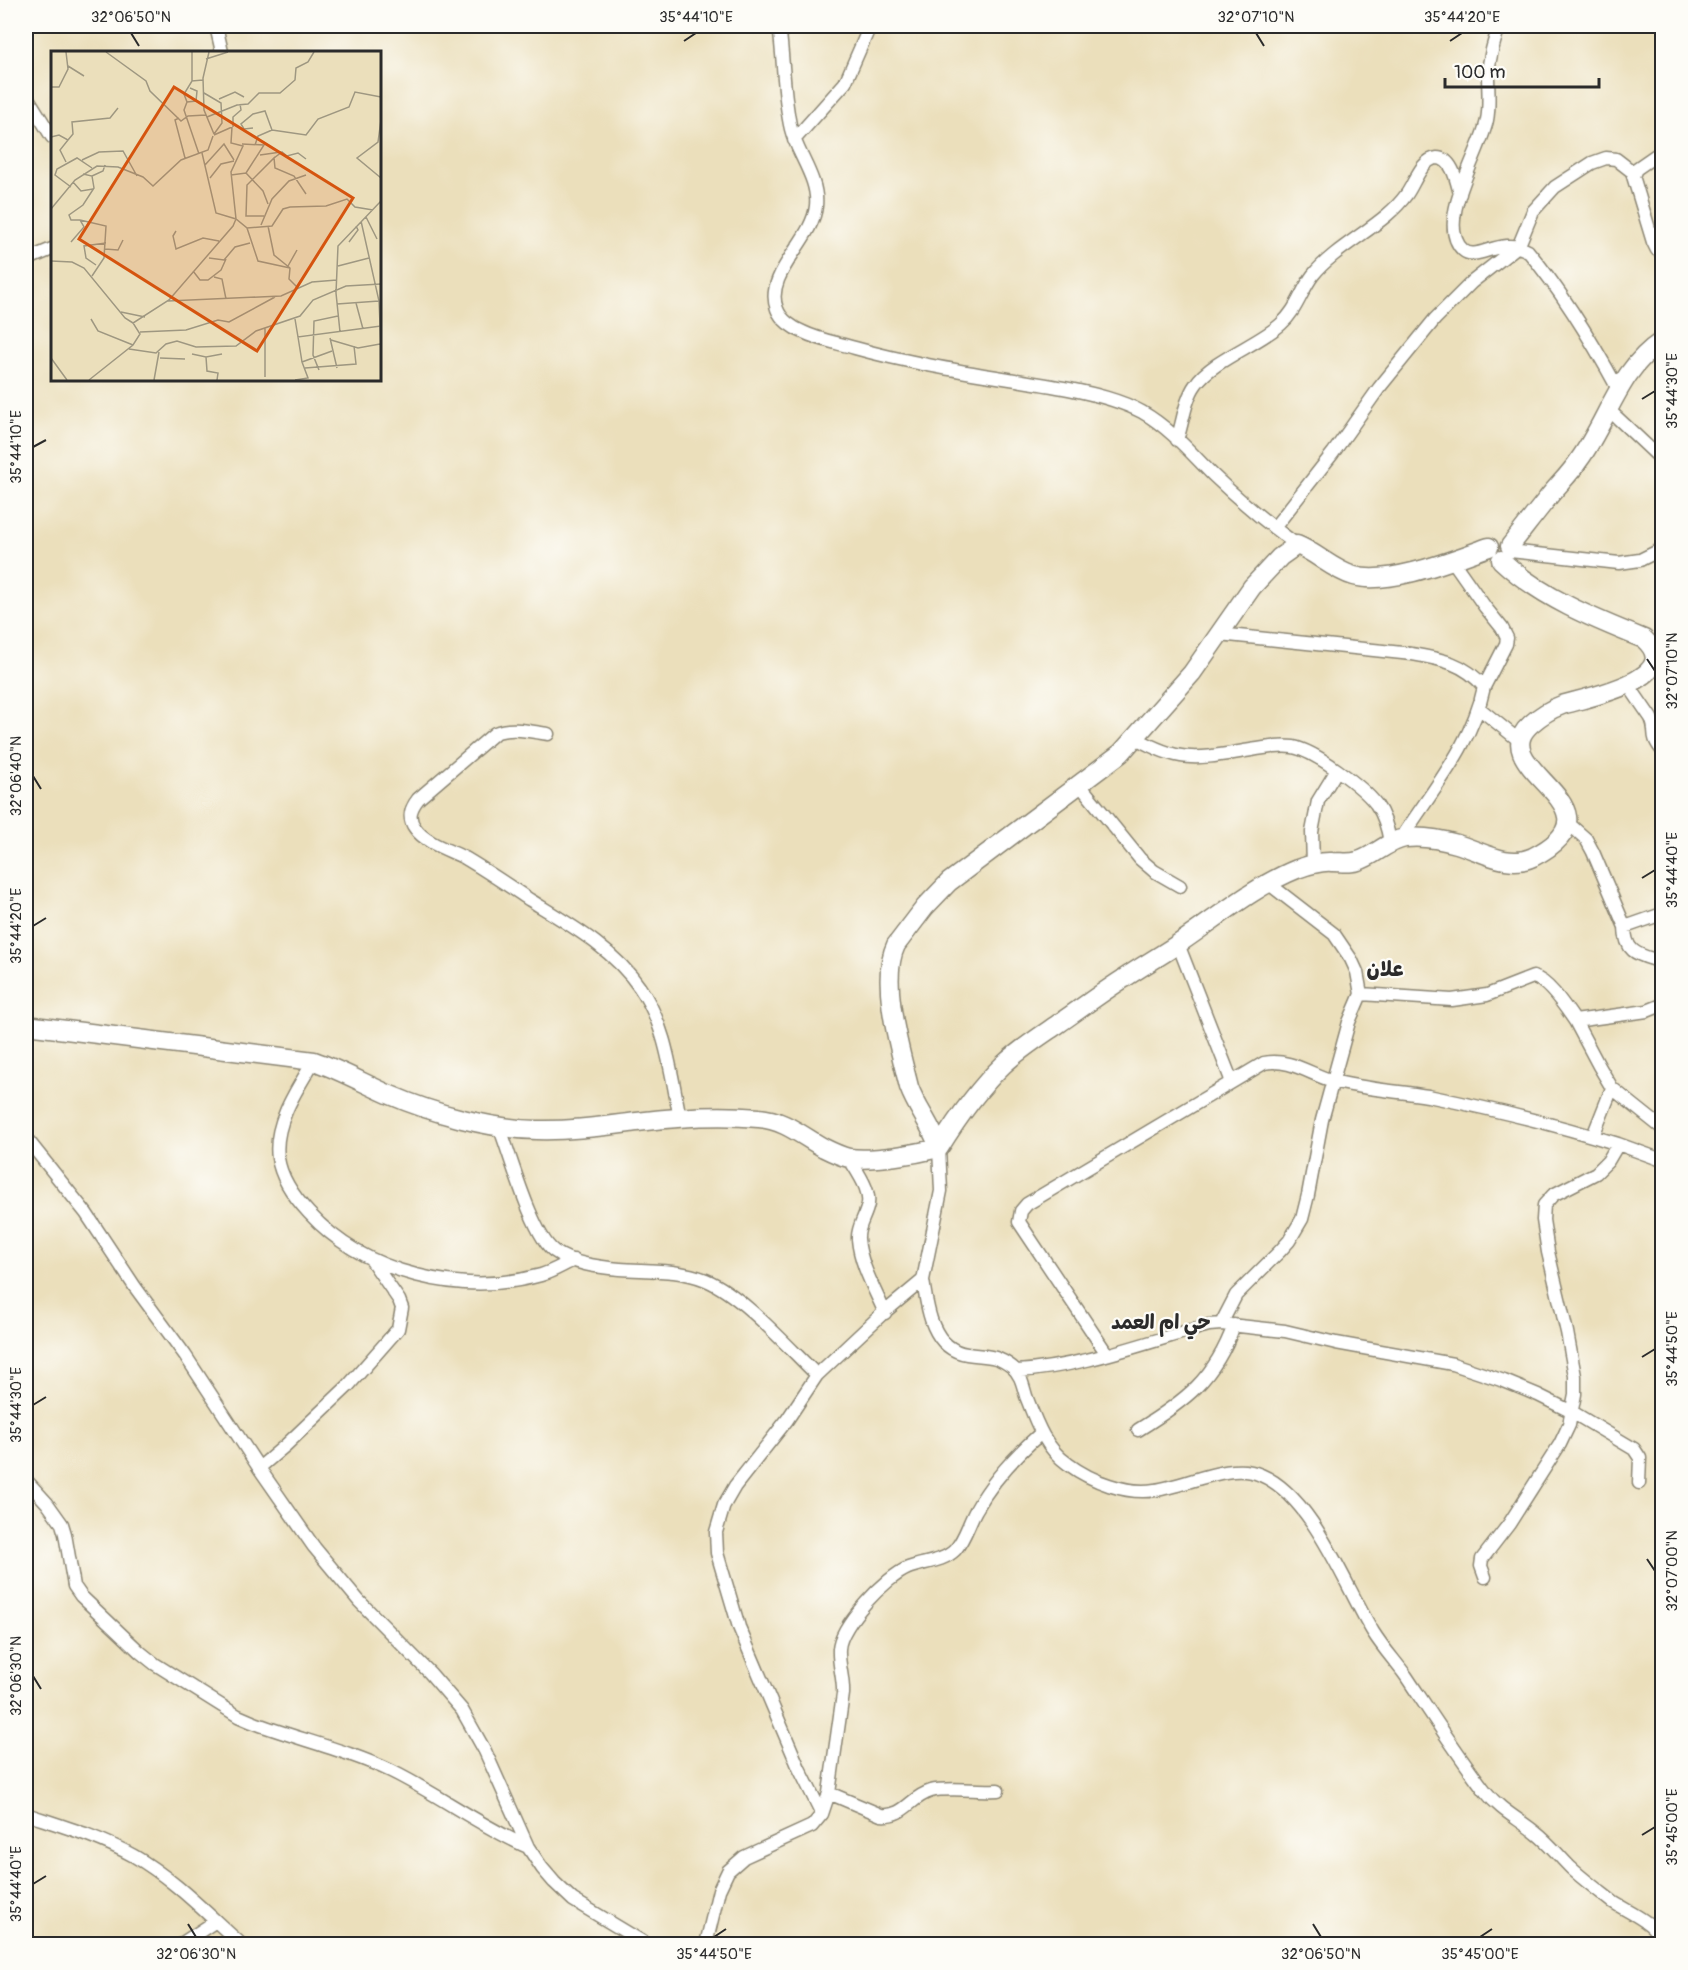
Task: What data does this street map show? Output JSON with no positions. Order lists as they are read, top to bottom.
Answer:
{
  "districts": ["علان", "حي ام العمد"],
  "scale_bar": "100 m",
  "coordinates": [
    "32°06'50\"N",
    "35°44'10\"E",
    "32°07'10\"N",
    "35°44'20\"E",
    "35°44'30\"E",
    "32°06'40\"N",
    "35°44'40\"E",
    "35°44'50\"E",
    "32°07'00\"N",
    "32°06'30\"N",
    "35°45'00\"E"
  ]
}
